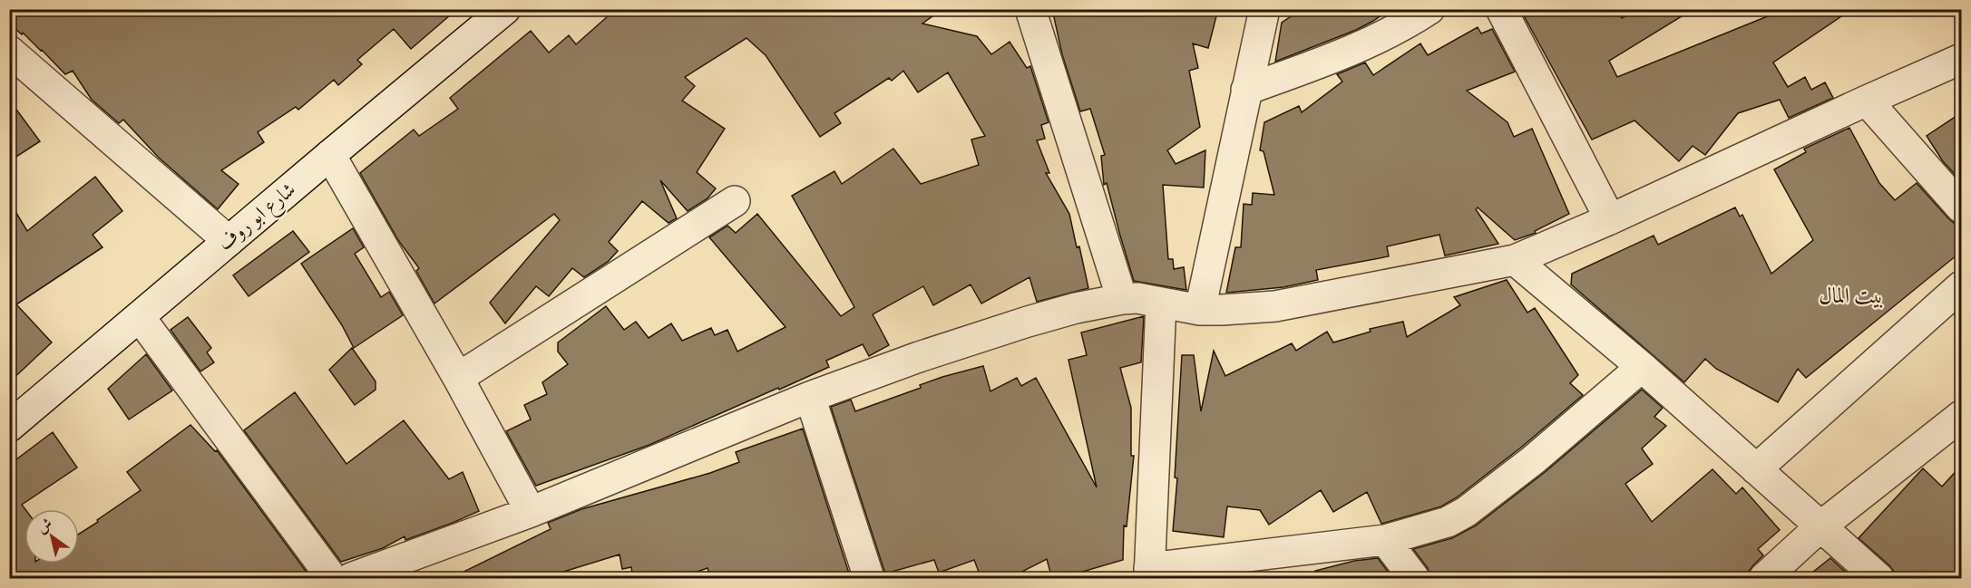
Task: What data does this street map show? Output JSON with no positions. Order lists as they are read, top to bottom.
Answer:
{
  "streets": {
    "street": ["شارع ابو روف"]
  },
  "districts": ["بيت المال"],
  "north": "top left"
}
